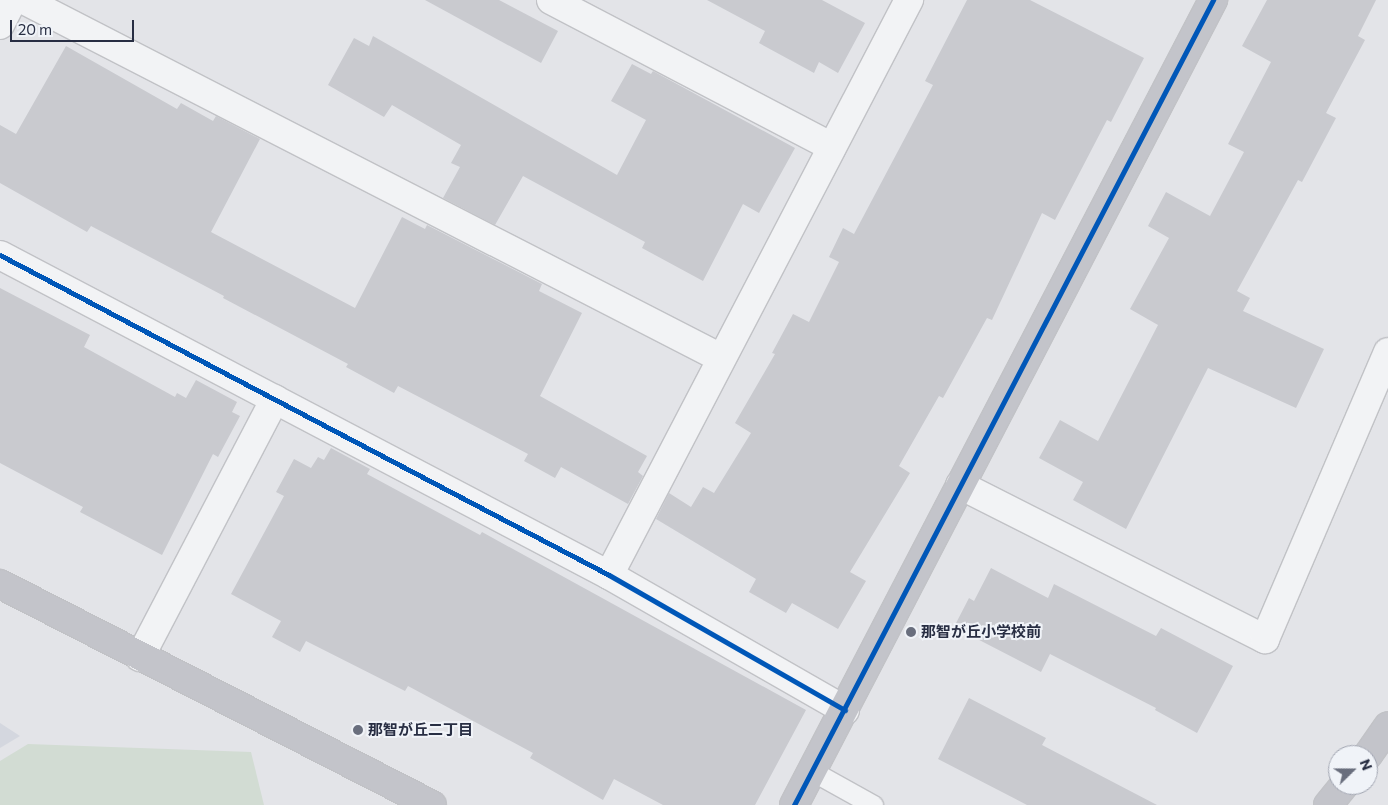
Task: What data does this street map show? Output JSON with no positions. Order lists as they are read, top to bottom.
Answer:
{
  "places": ["那智が丘小学校前", "那智が丘二丁目"],
  "scale_bar": "20 m",
  "north": "right"
}
